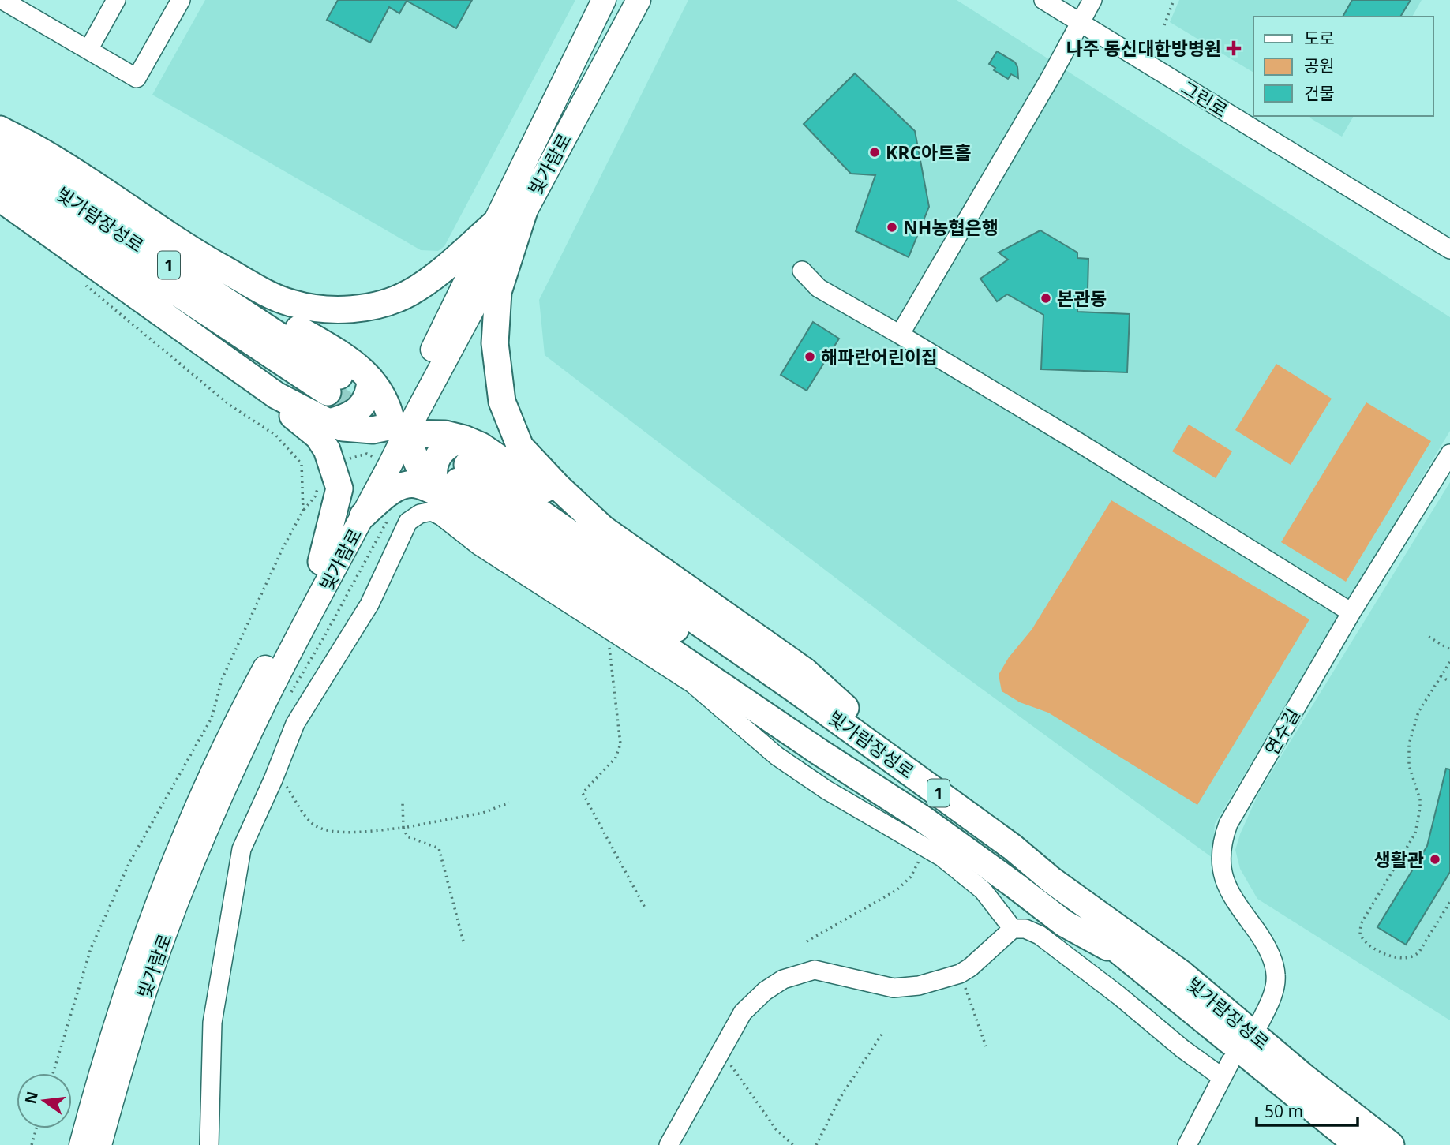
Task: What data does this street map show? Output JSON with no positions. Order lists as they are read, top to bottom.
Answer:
{
  "streets": {
    "highway": ["빛가람장성로", "1"],
    "main road": ["빛가람로"],
    "street": ["그린로", "연수길"]
  },
  "places": {
    "health": ["나주 동신대한방병원"],
    "other": [
      "KRC아트홀",
      "NH농협은행",
      "본관동",
      "해파란어린이집",
      "생활관"
    ]
  },
  "legend": ["도로", "공원", "건물"],
  "scale_bar": "50 m",
  "north": "left"
}
